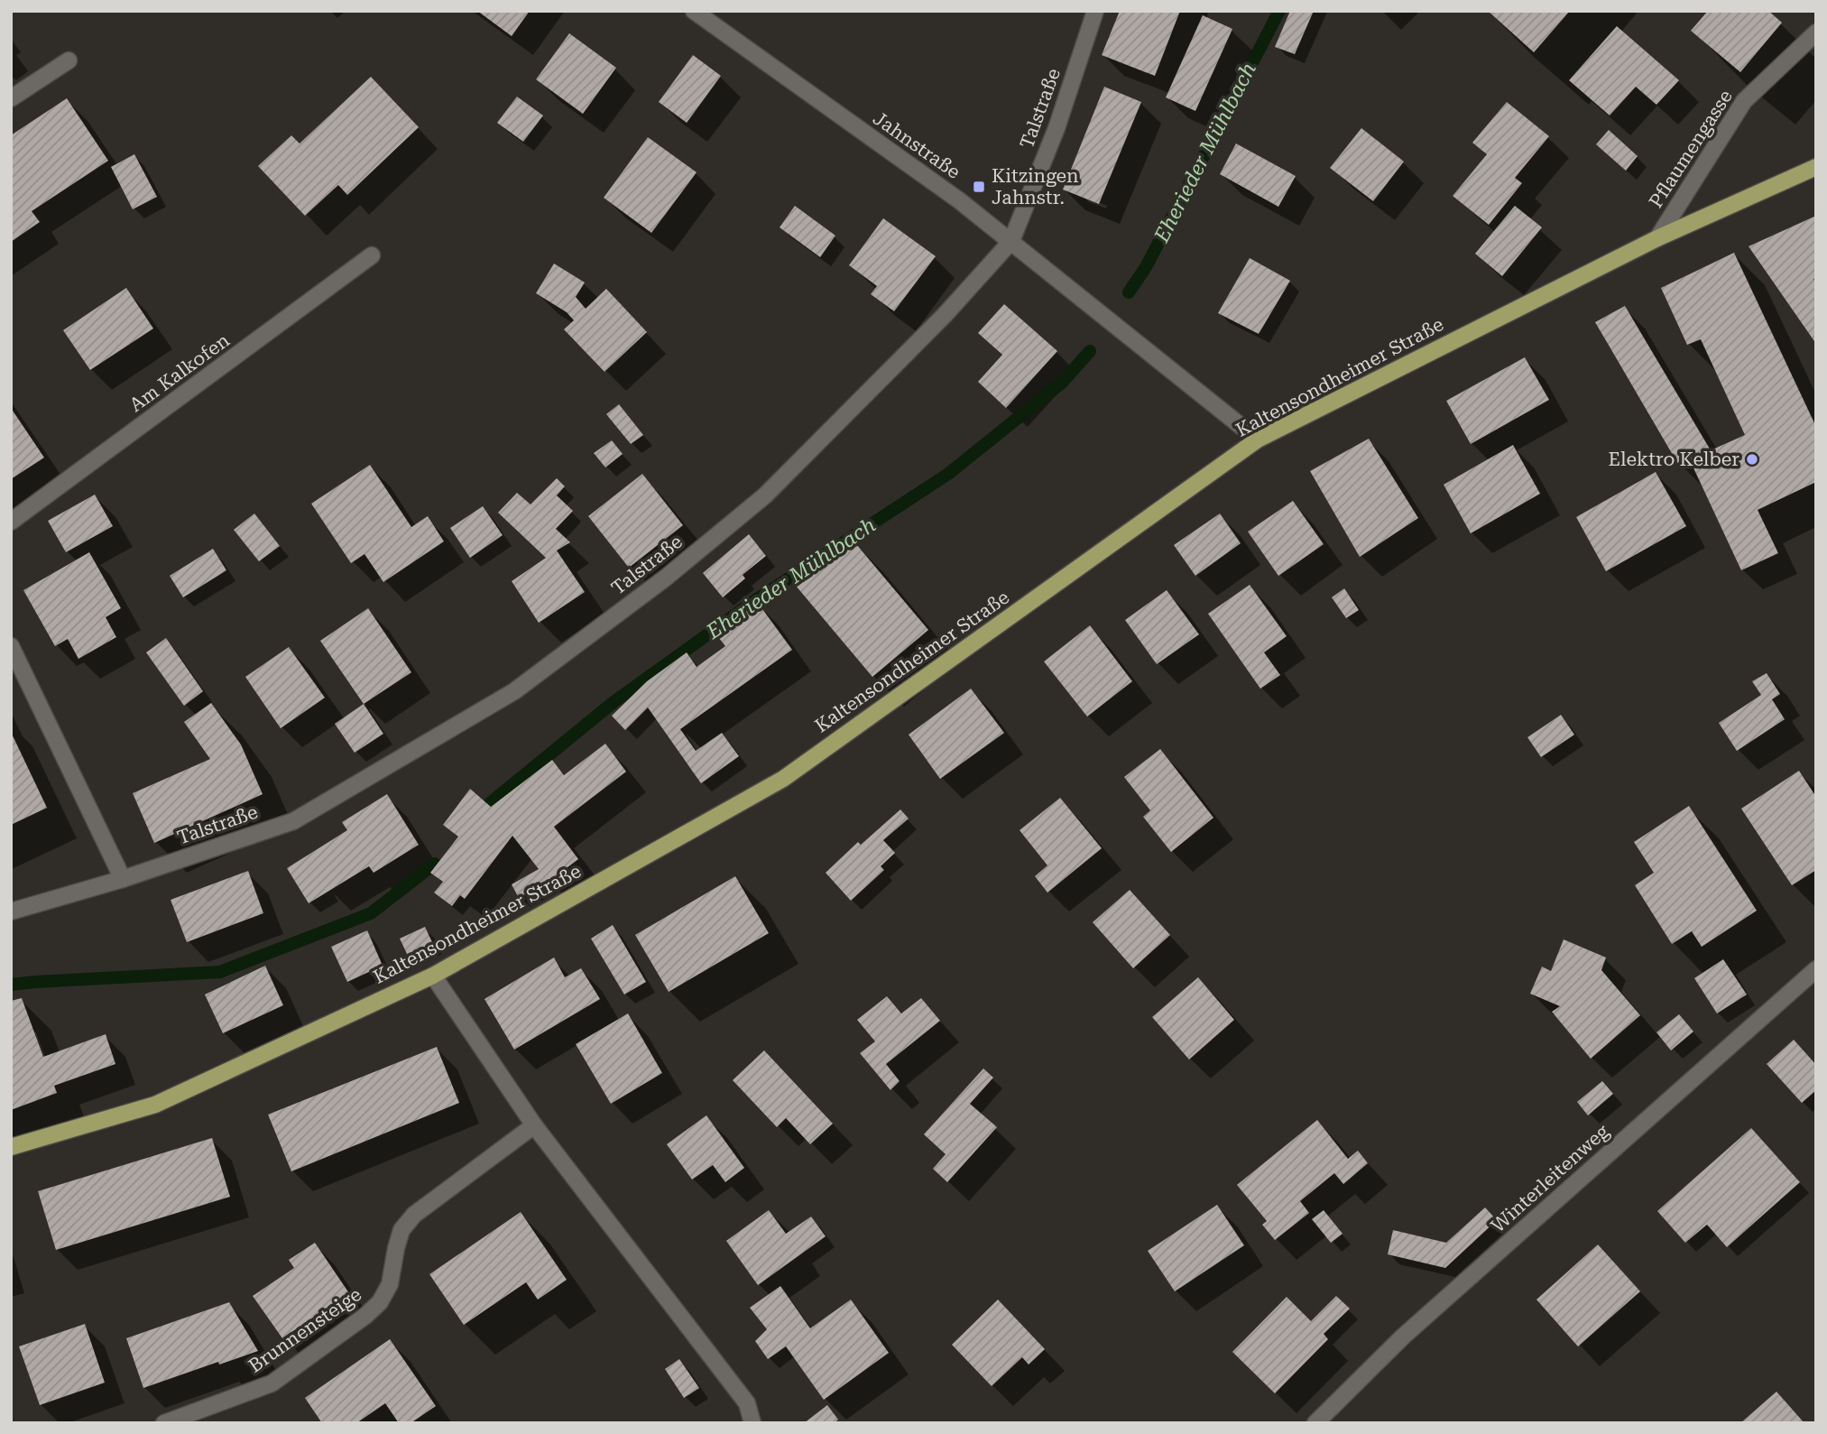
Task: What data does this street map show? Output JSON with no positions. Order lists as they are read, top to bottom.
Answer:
{
  "streets": {
    "main road": ["Kaltensondheimer Straße"],
    "street": [
      "Talstraße",
      "Jahnstraße",
      "Pflaumengasse",
      "Am Kalkofen",
      "Winterleitenweg",
      "Brunnensteige"
    ]
  },
  "crossings": [
    ["Talstraße", "Jahnstraße"],
    ["Jahnstraße", "Kaltensondheimer Straße"],
    ["Pflaumengasse", "Kaltensondheimer Straße"]
  ],
  "water": ["Eherieder Mühlbach"],
  "places": {
    "transit": ["Kitzingen Jahnstr."],
    "other": ["Elektro Kelber"]
  }
}
